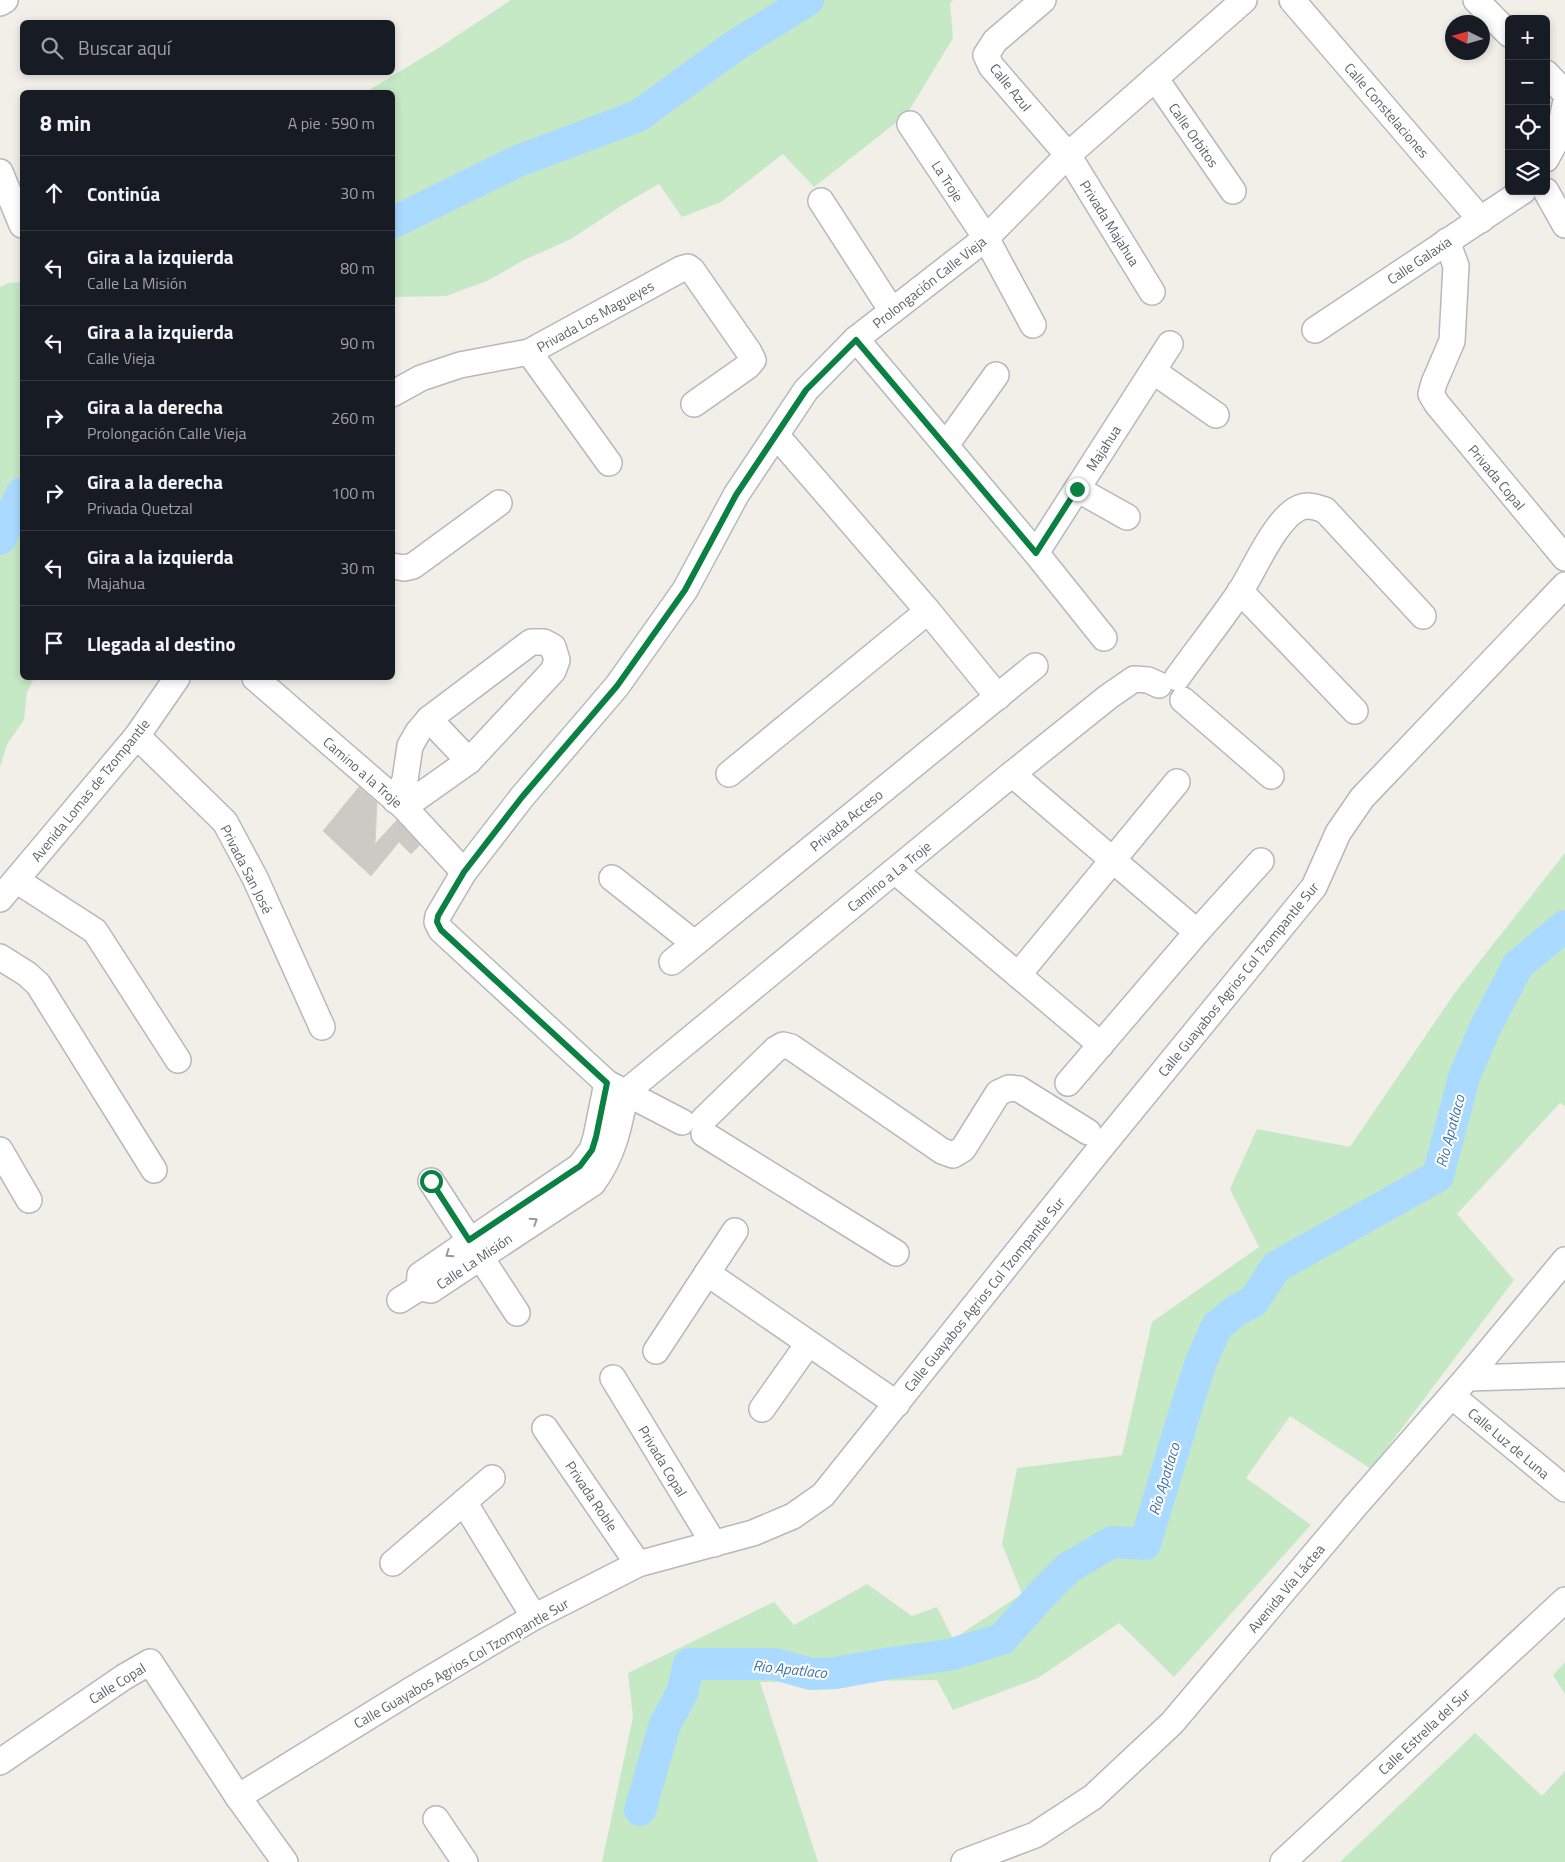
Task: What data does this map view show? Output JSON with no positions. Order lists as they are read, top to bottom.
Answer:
{
  "streets": {
    "street": [
      "Calle Azul",
      "Calle Constelaciones",
      "Calle Orbitos",
      "La Troje",
      "Privada Majahua",
      "Calle Galaxia",
      "Prolongación Calle Vieja",
      "Privada Los Magueyes",
      "Majahua",
      "Privada Copal",
      "Camino a la Troje",
      "Avenida Lomas de Tzompantle",
      "Privada Acceso",
      "Privada San José",
      "Camino a La Troje",
      "Calle Guayabos Agrios Col Tzompantle Sur",
      "Calle La Misión",
      "Calle Luz de Luna",
      "Privada Roble",
      "Avenida Vía Láctea",
      "Calle Copal",
      "Calle Estrella del Sur"
    ]
  },
  "crossings": [
    ["Calle Azul", "Privada Majahua"],
    ["Calle Azul", "Prolongación Calle Vieja"],
    ["Calle Constelaciones", "Calle Galaxia"],
    ["Calle Orbitos", "Prolongación Calle Vieja"],
    ["La Troje", "Prolongación Calle Vieja"],
    ["Privada Majahua", "Prolongación Calle Vieja"],
    ["Calle Galaxia", "Privada Copal"],
    ["Prolongación Calle Vieja", "Camino a la Troje"],
    ["Prolongación Calle Vieja", "Camino a La Troje"],
    ["Prolongación Calle Vieja", "Calle La Misión"],
    ["Privada Copal", "Calle Guayabos Agrios Col Tzompantle Sur"],
    ["Avenida Lomas de Tzompantle", "Privada San José"],
    ["Camino a La Troje", "Calle La Misión"],
    ["Calle Guayabos Agrios Col Tzompantle Sur", "Privada Roble"],
    ["Calle Guayabos Agrios Col Tzompantle Sur", "Calle Copal"],
    ["Calle Luz de Luna", "Avenida Vía Láctea"]
  ],
  "water": ["Rio Apatlaco"],
  "north": "left",
  "page": {
    "map_buttons": ["+", "−"],
    "search": "Buscar aquí",
    "heading": ["8 min", "A pie · 590 m"],
    "list": [
      ["Continúa", "30 m"],
      ["Gira a la izquierda", "Calle La Misión", "80 m"],
      ["Gira a la izquierda", "Calle Vieja", "90 m"],
      ["Gira a la derecha", "Prolongación Calle Vieja", "260 m"],
      ["Gira a la derecha", "Privada Quetzal", "100 m"],
      ["Gira a la izquierda", "Majahua", "30 m"],
      "Llegada al destino"
    ]
  }
}
